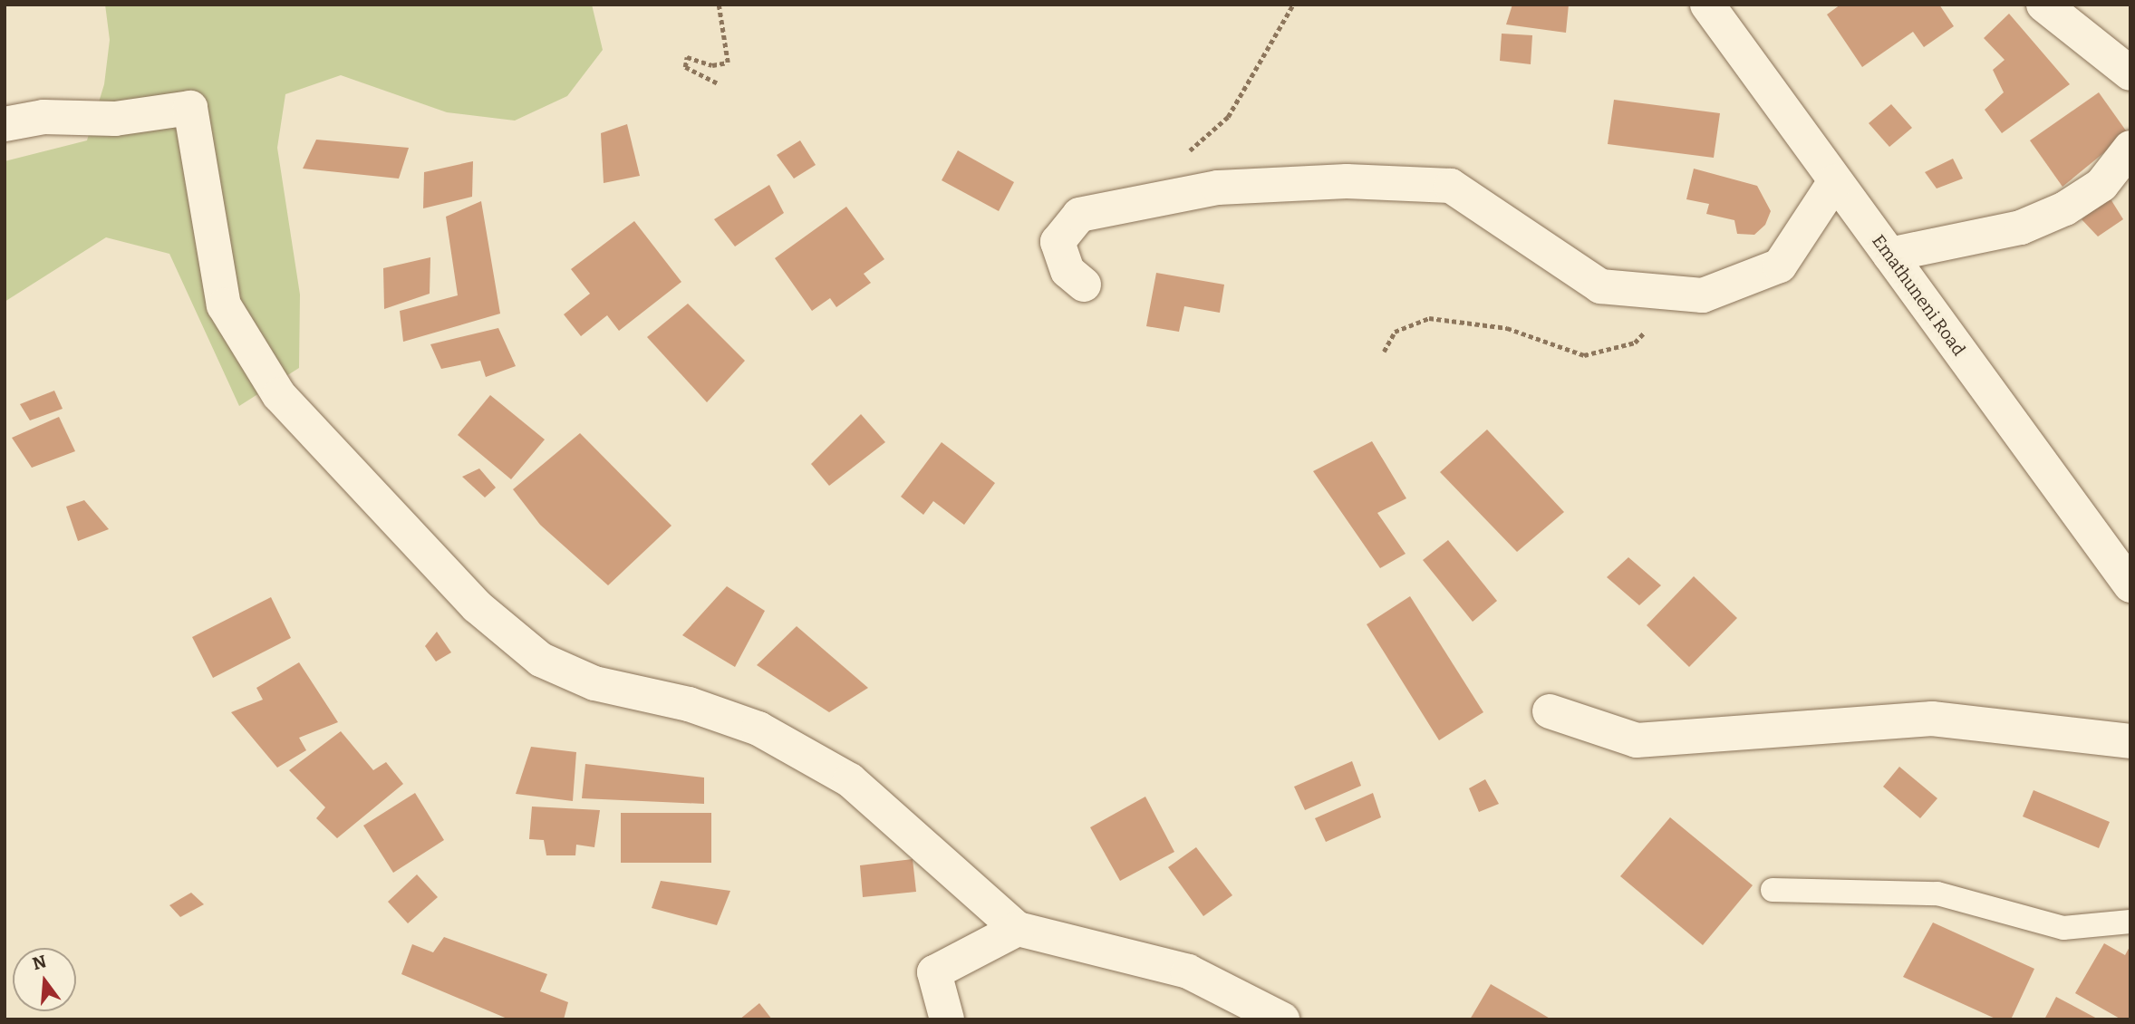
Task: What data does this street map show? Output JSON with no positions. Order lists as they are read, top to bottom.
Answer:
{
  "streets": {
    "street": ["Emathuneni Road"]
  },
  "north": "top"
}
